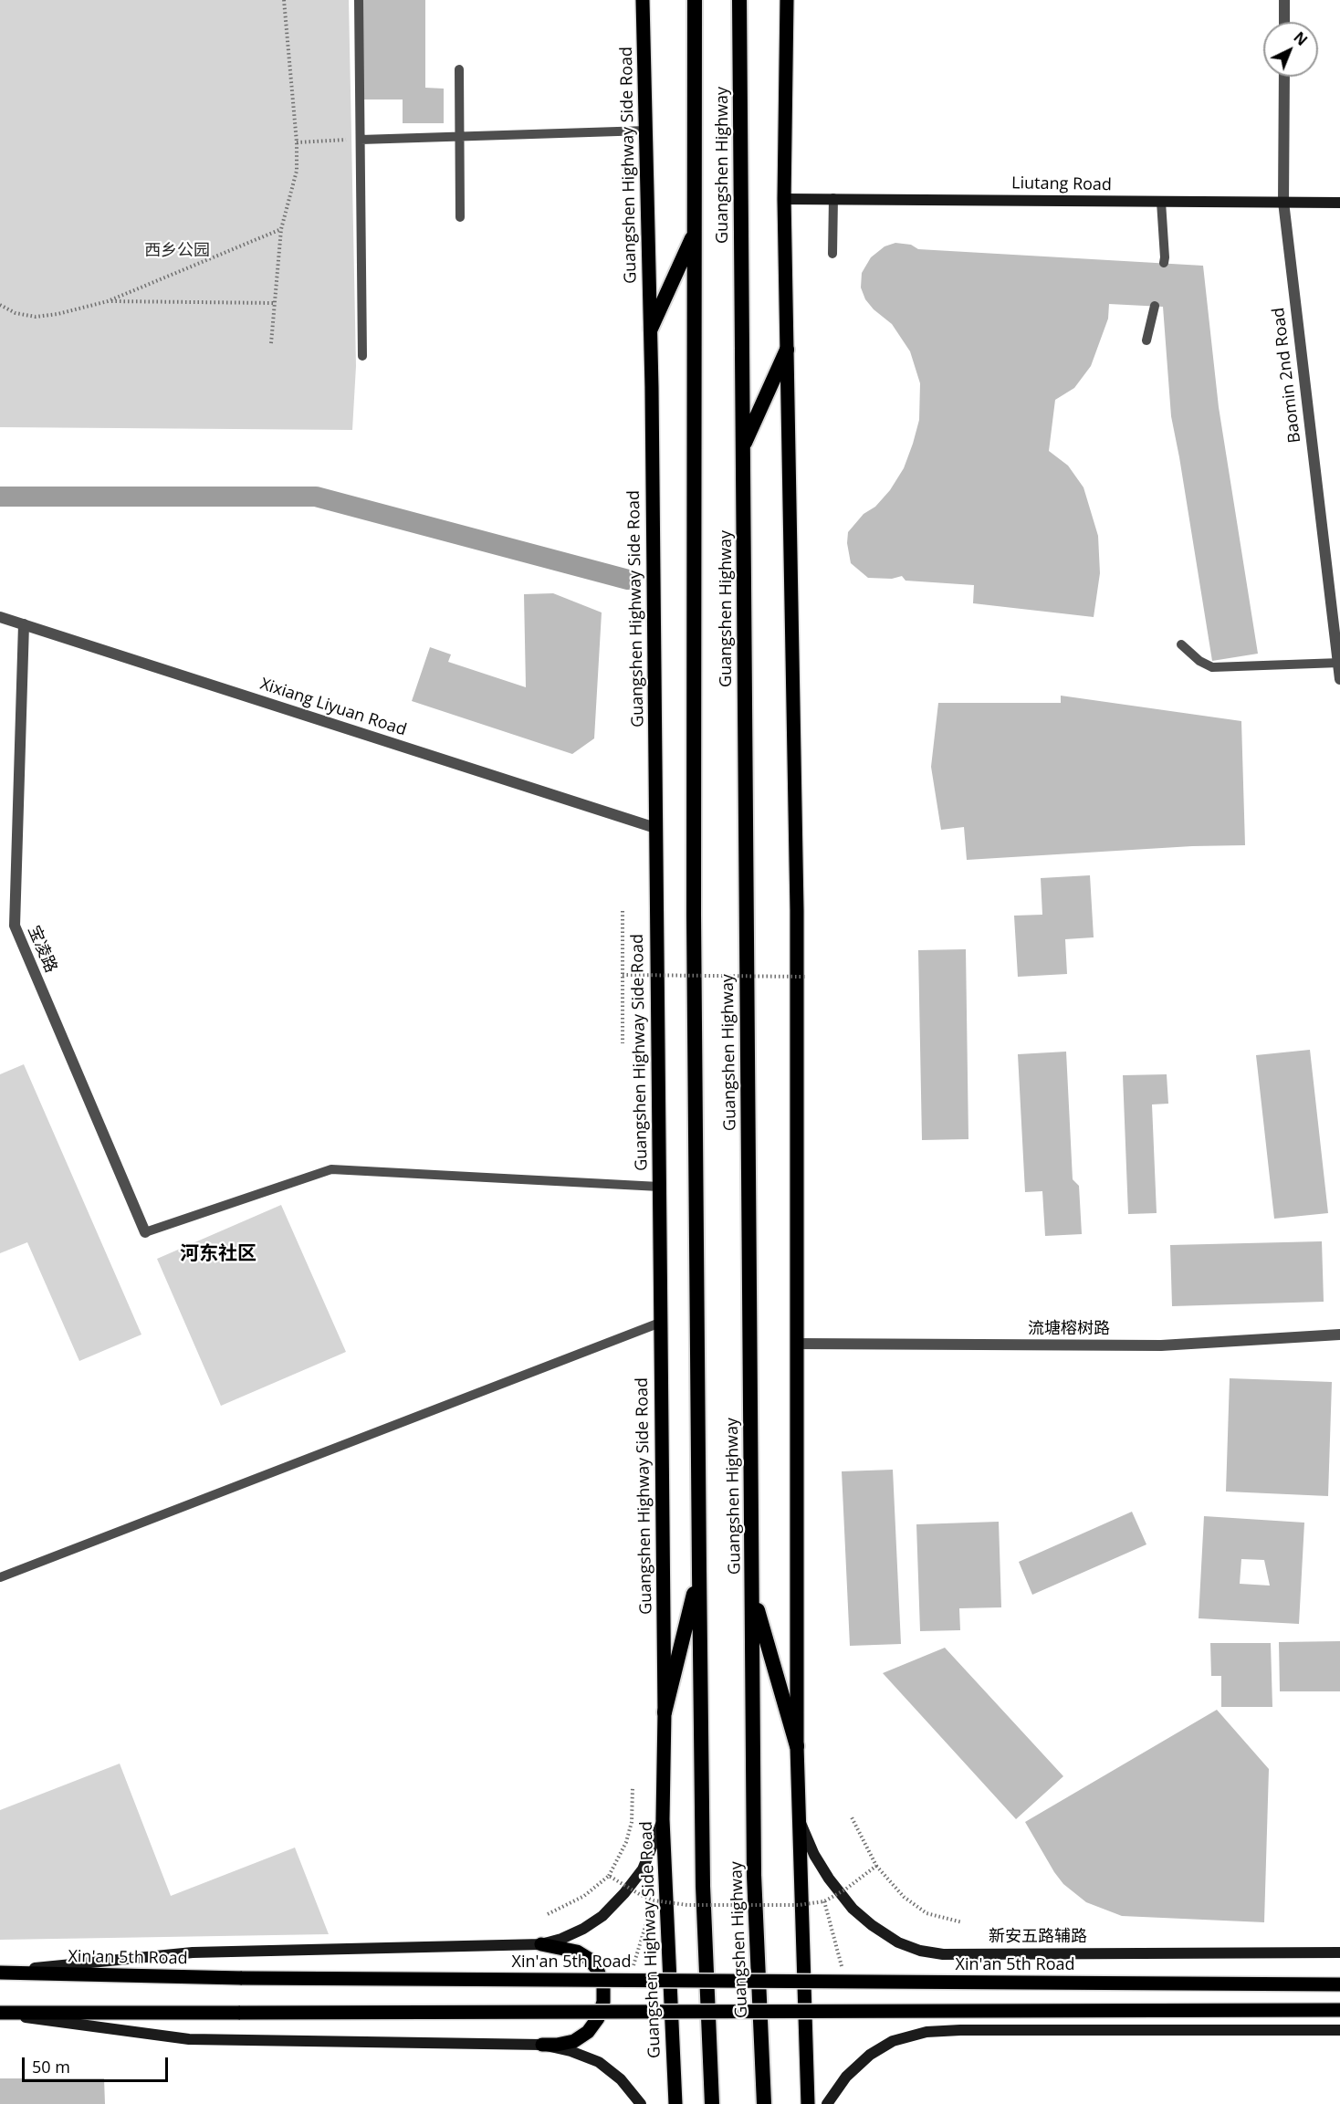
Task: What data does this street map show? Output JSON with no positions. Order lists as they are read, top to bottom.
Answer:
{
  "streets": {
    "highway": ["Guangshen Highway"],
    "main road": [
      "Guangshen Highway Side Road",
      "Liutang Road",
      "新安五路辅路",
      "Xin'an 5th Road"
    ],
    "street": [
      "Baomin 2nd Road",
      "Xixiang Liyuan Road",
      "宝凌路",
      "流塘榕树路"
    ]
  },
  "crossings": [
    ["Guangshen Highway Side Road", "Xixiang Liyuan Road"],
    ["Liutang Road", "Baomin 2nd Road"],
    ["Xixiang Liyuan Road", "宝凌路"]
  ],
  "districts": ["河东社区"],
  "parks": ["西乡公园"],
  "scale_bar": "50 m",
  "north": "top right"
}
